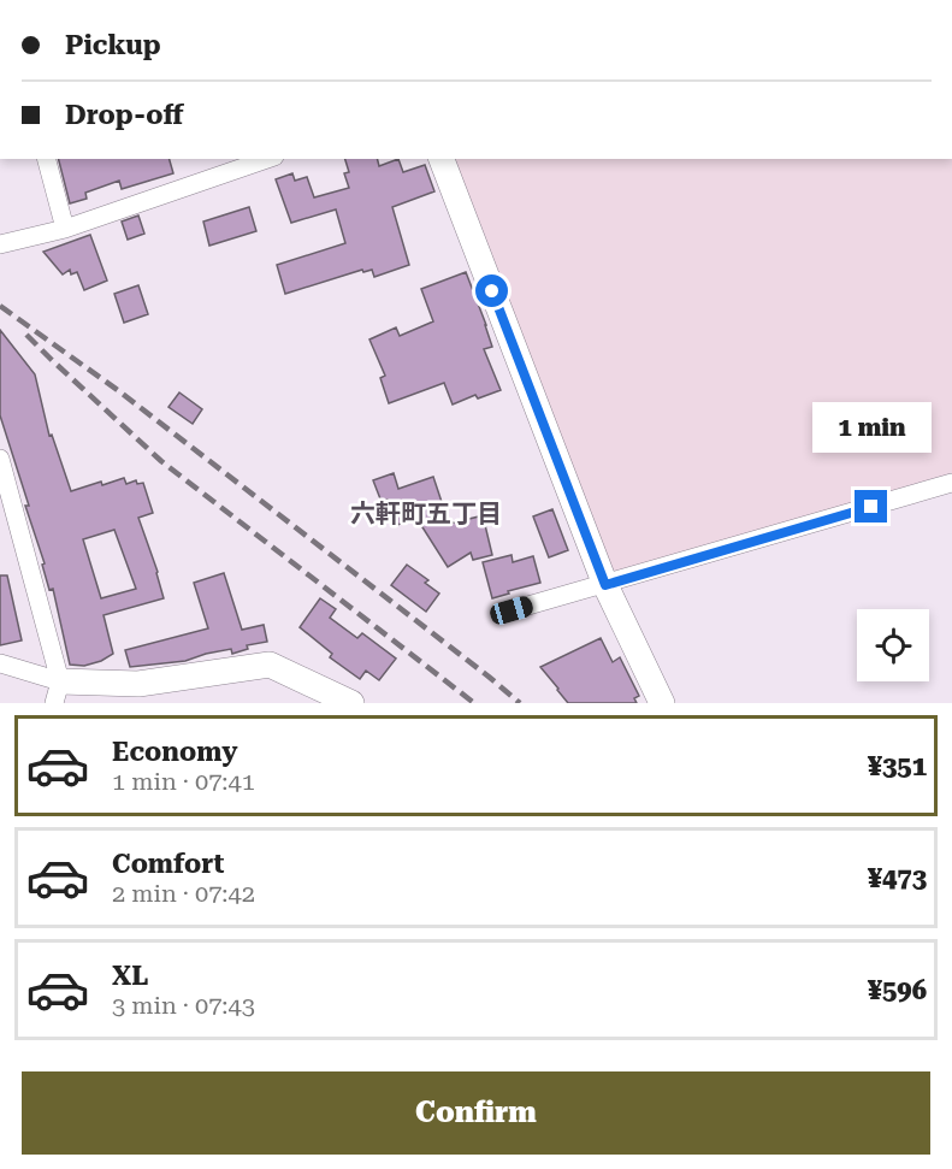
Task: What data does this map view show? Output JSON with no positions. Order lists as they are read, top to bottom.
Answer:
{
  "districts": ["六軒町五丁目"],
  "page": {
    "banner": ["Pickup", "Drop-off"],
    "bubble": "1 min",
    "list": [
      {
        "name": "Economy",
        "note": "1 min · 07:41",
        "value": "¥351"
      },
      {
        "name": "Comfort",
        "note": "2 min · 07:42",
        "value": "¥473"
      },
      {
        "name": "XL",
        "note": "3 min · 07:43",
        "value": "¥596"
      }
    ],
    "buttons": "Confirm"
  }
}
